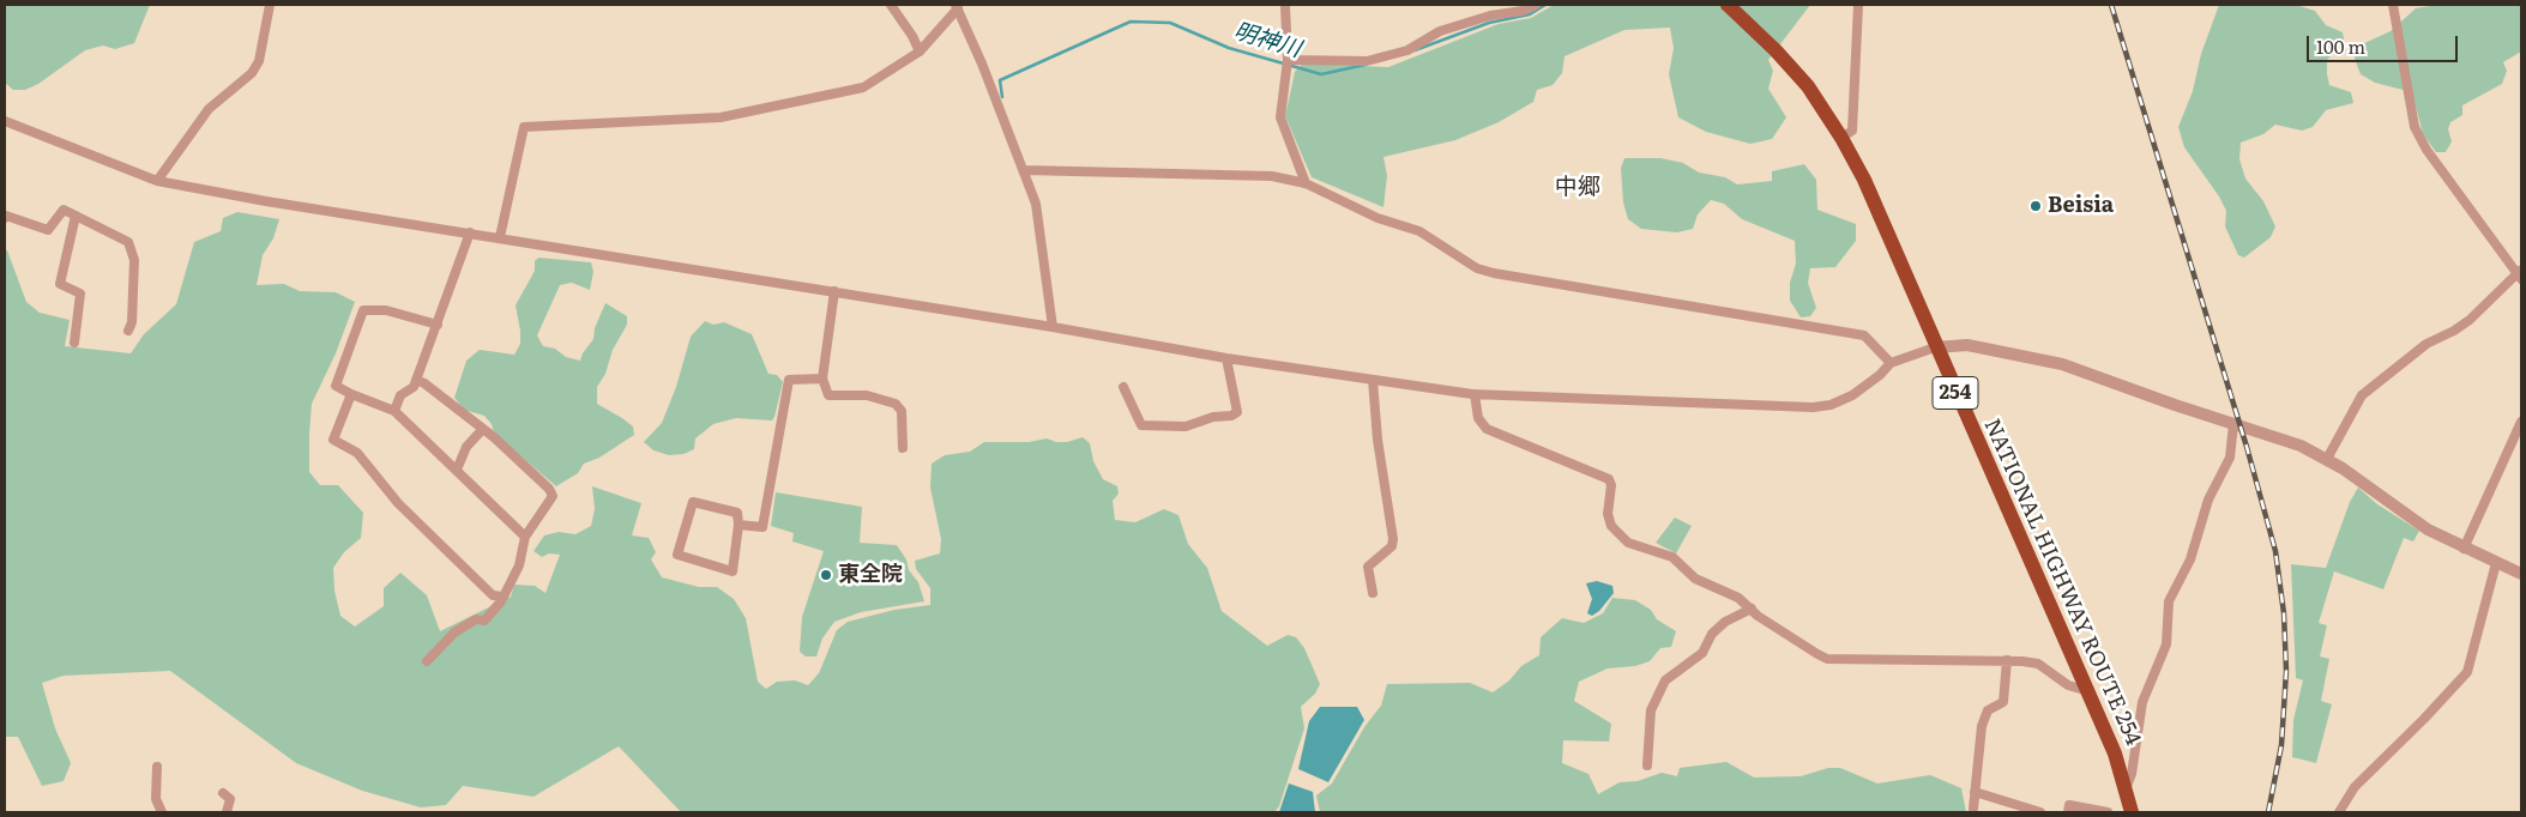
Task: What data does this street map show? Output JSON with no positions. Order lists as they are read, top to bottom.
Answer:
{
  "streets": {
    "highway": ["254", "NATIONAL HIGHWAY ROUTE 254"]
  },
  "districts": ["中郷"],
  "water": ["明神川"],
  "places": ["Beisia", "東全院"],
  "scale_bar": "100 m"
}
